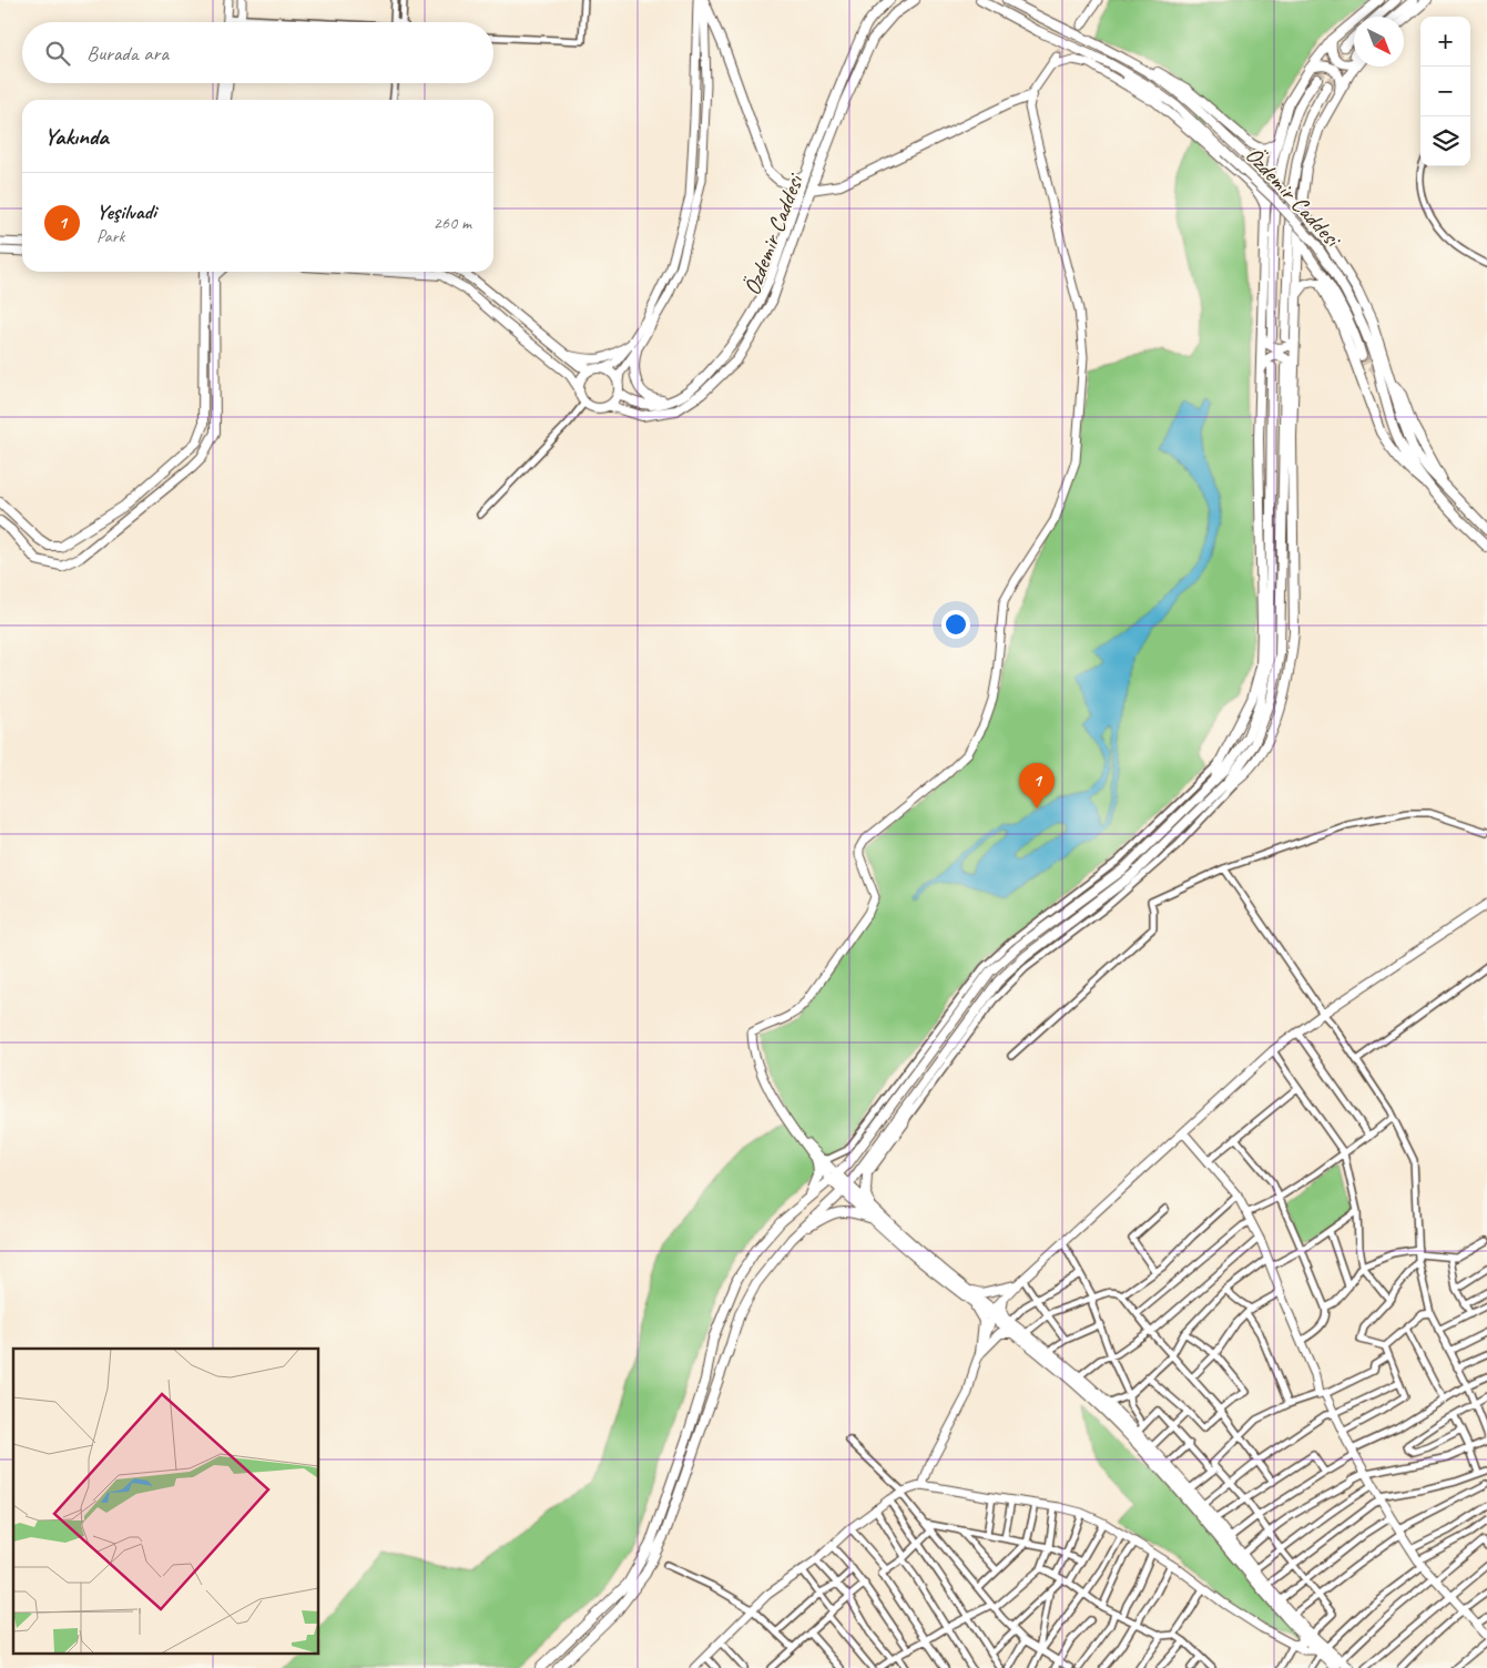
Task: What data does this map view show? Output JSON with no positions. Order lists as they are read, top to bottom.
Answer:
{
  "streets": {
    "main road": ["Özdemir Caddesi"]
  },
  "north": "bottom right",
  "page": {
    "map_buttons": ["+", "−"],
    "search": "Burada ara",
    "heading": "Yakında",
    "list": [
      {
        "mark": "1",
        "name": "Yeşilvadi",
        "note": "Park",
        "value": "260 m"
      }
    ],
    "pins": "1"
  }
}
